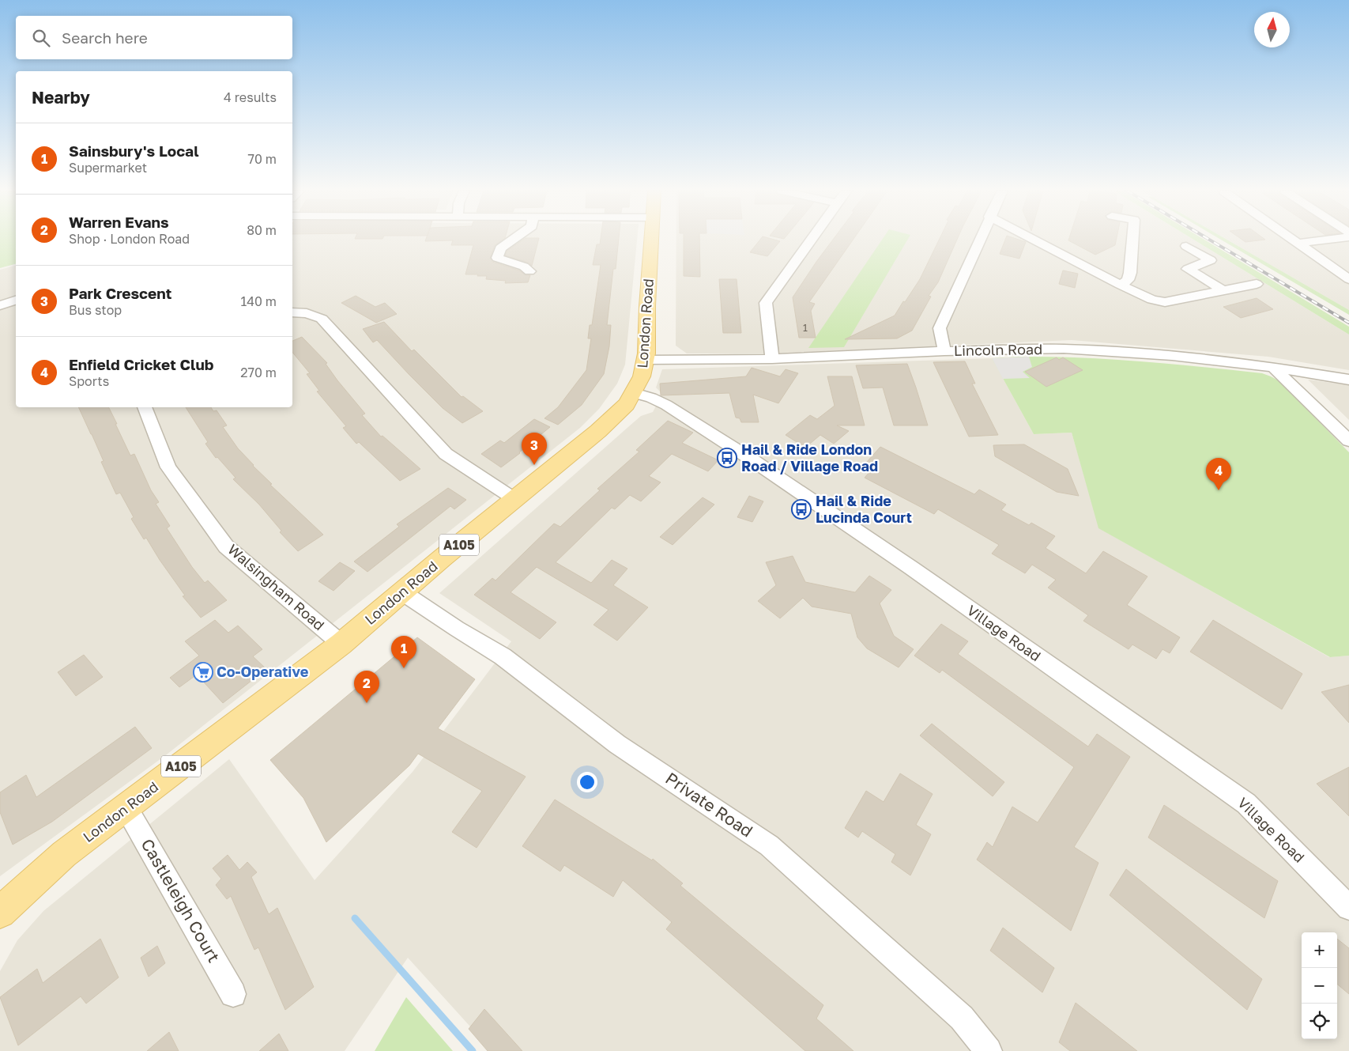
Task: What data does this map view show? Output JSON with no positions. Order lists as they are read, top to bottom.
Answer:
{
  "streets": {
    "main road": ["London Road", "A105"],
    "street": [
      "Lincoln Road",
      "Walsingham Road",
      "Village Road",
      "Private Road",
      "Castleleigh Court"
    ]
  },
  "crossings": [
    ["London Road", "Lincoln Road"],
    ["London Road", "Walsingham Road"],
    ["London Road", "Village Road"],
    ["London Road", "Private Road"],
    ["London Road", "Castleleigh Court"]
  ],
  "places": {
    "bus stop": ["Hail & Ride London Road / Village Road", "Hail & Ride Lucinda Court"],
    "supermarket": ["Co-Operative"]
  },
  "house_numbers": ["1"],
  "north": "top",
  "page": {
    "search": "Search here",
    "heading": ["Nearby", "4 results"],
    "list": [
      {
        "mark": "1",
        "name": "Sainsbury's Local",
        "note": "Supermarket",
        "value": "70 m"
      },
      {
        "mark": "2",
        "name": "Warren Evans",
        "note": "Shop · London Road",
        "value": "80 m"
      },
      {
        "mark": "3",
        "name": "Park Crescent",
        "note": "Bus stop",
        "value": "140 m"
      },
      {
        "mark": "4",
        "name": "Enfield Cricket Club",
        "note": "Sports",
        "value": "270 m"
      }
    ],
    "pins": [
      "3",
      "4",
      "1",
      "2"
    ],
    "map_buttons": ["+", "−"]
  }
}
